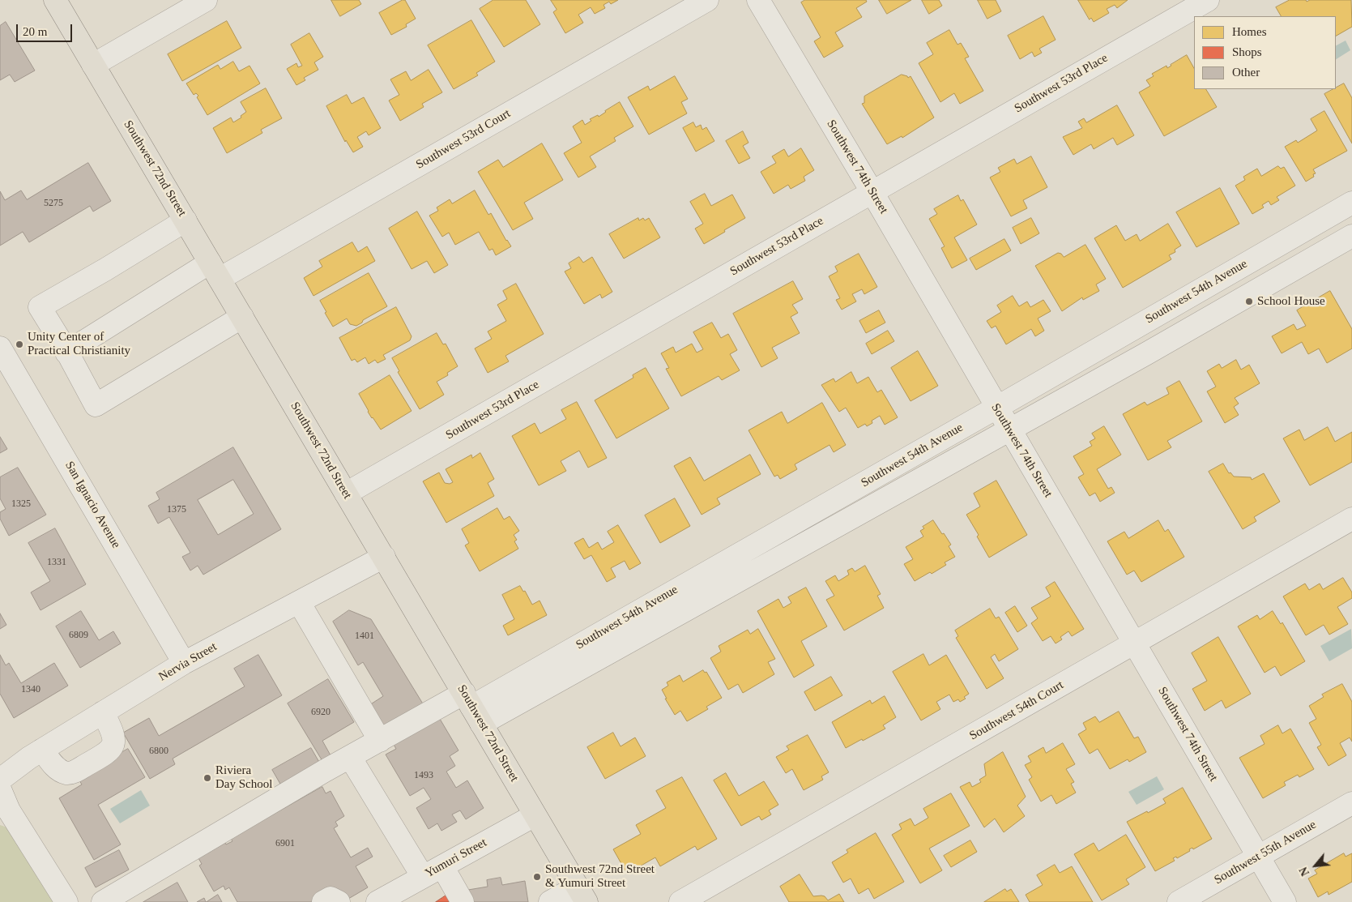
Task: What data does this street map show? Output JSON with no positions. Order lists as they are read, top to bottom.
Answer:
{
  "streets": {
    "main road": ["Southwest 72nd Street"],
    "street": [
      "Southwest 53rd Place",
      "Southwest 53rd Court",
      "Southwest 74th Street",
      "Southwest 54th Avenue",
      "San Ignacio Avenue",
      "Nervia Street",
      "Southwest 54th Court",
      "Southwest 55th Avenue",
      "Yumuri Street"
    ]
  },
  "crossings": [
    ["Southwest 53rd Place", "Southwest 74th Street"],
    ["Southwest 53rd Place", "Southwest 72nd Street"],
    ["Southwest 53rd Court", "Southwest 72nd Street"],
    ["Southwest 74th Street", "Southwest 54th Avenue"],
    ["Southwest 74th Street", "Southwest 54th Court"],
    ["Southwest 74th Street", "Southwest 55th Avenue"],
    ["Southwest 72nd Street", "Southwest 54th Avenue"],
    ["Southwest 72nd Street", "Nervia Street"],
    ["Southwest 72nd Street", "Yumuri Street"],
    ["San Ignacio Avenue", "Nervia Street"]
  ],
  "places": [
    "School House",
    "Unity Center of Practical Christianity",
    "Riviera Day School",
    "Southwest 72nd Street & Yumuri Street"
  ],
  "house_numbers": [
    "5275",
    "1325",
    "1375",
    "1331",
    "6809",
    "1401",
    "1340",
    "6920",
    "6800",
    "1493",
    "6901"
  ],
  "legend": ["Homes", "Shops", "Other"],
  "scale_bar": "20 m",
  "north": "bottom left"
}
